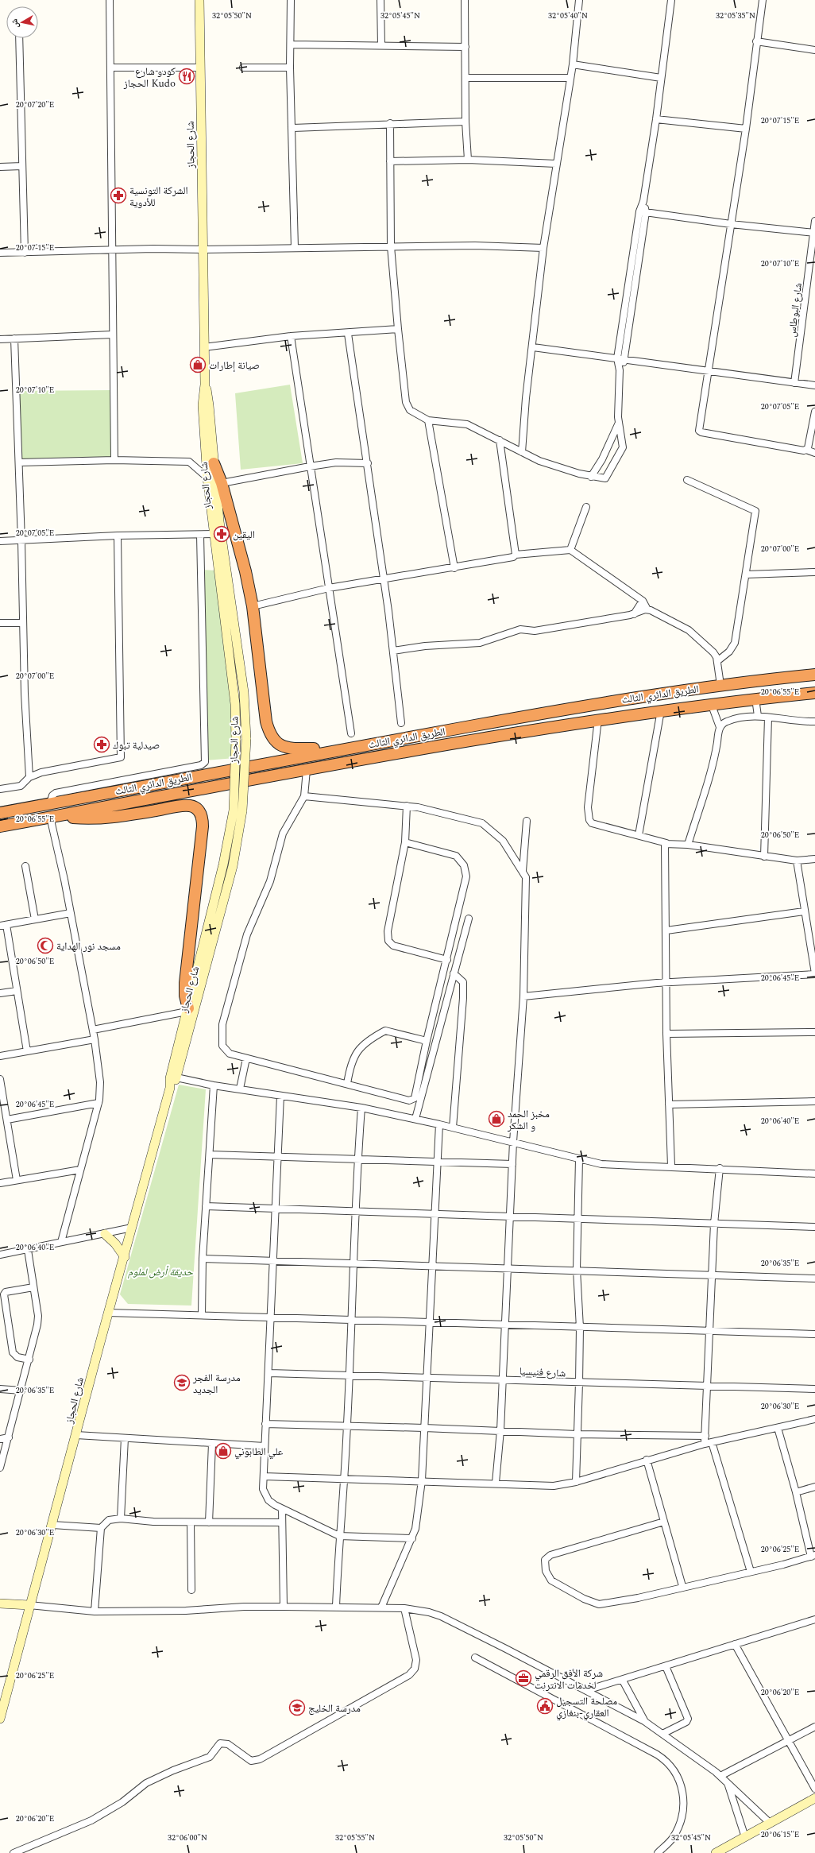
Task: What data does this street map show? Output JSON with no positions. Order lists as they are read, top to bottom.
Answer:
{
  "streets": {
    "highway": ["الطريق الدائري الثالث"],
    "main road": ["شارع الحجاز"],
    "street": ["شارع البوطاس", "شارع فنيسيا"]
  },
  "parks": ["حديقة أرض لملوم"],
  "places": {
    "restaurant": ["كودو شارع الحجاز Kudo"],
    "pharmacy": ["الشركة التونسية للأدوية", "اليقين", "صيدلية تبوك"],
    "shop": ["صيانة إطارات", "مخبز الحمد و الشكر", "علي الطابوني"],
    "mosque": ["مسجد نور الهداية"],
    "school or university": ["مدرسة الفجر الجديد", "مدرسة الخليج"],
    "office": ["شركة الأفق الرقمي لخدمات الانترنت"],
    "public building": ["مصلحة التسجيل العقاري-بنغازي"]
  },
  "north": "left",
  "coordinates": [
    "32°05'35\"N",
    "32°05'50\"N",
    "32°05'45\"N",
    "32°05'40\"N",
    "20°07'20\"E",
    "20°07'15\"E",
    "20°07'10\"E",
    "20°07'05\"E",
    "20°07'00\"E",
    "20°06'55\"E",
    "20°06'50\"E",
    "20°06'45\"E",
    "20°06'40\"E",
    "20°06'35\"E",
    "20°06'30\"E",
    "20°06'25\"E",
    "20°06'20\"E",
    "20°06'15\"E",
    "32°06'00\"N",
    "32°05'55\"N"
  ]
}
